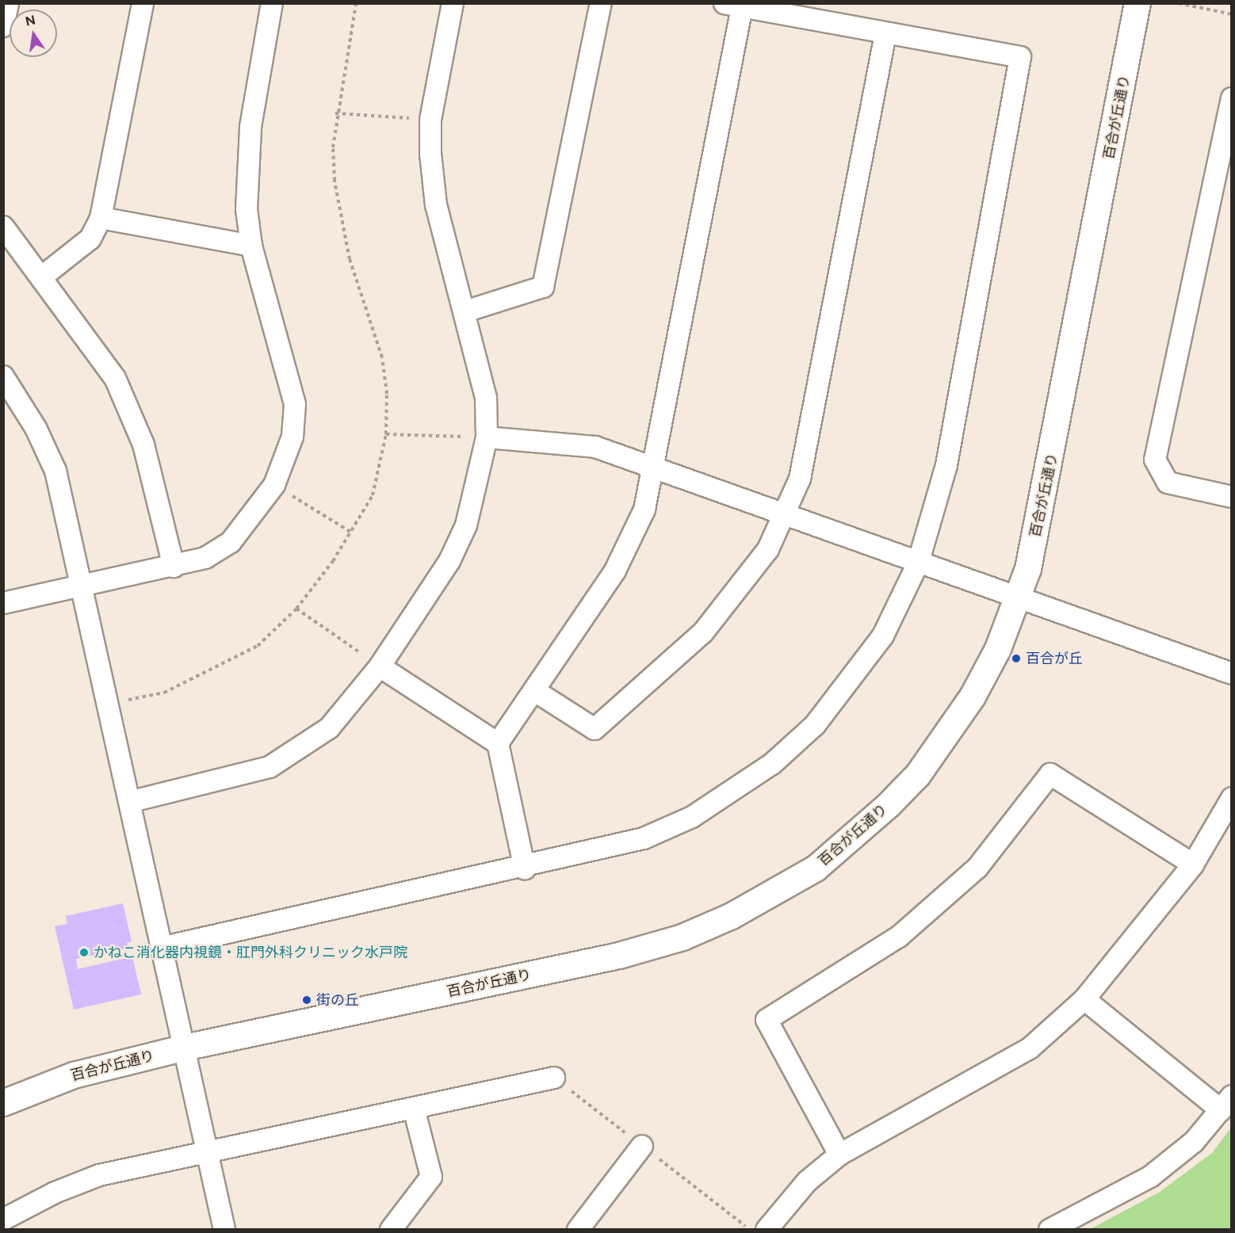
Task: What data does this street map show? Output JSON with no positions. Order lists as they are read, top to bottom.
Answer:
{
  "streets": {
    "street": ["百合が丘通り"]
  },
  "places": ["百合が丘", "かねこ消化器内視鏡・肛門外科クリニック水戸院", "街の丘"],
  "north": "top"
}
